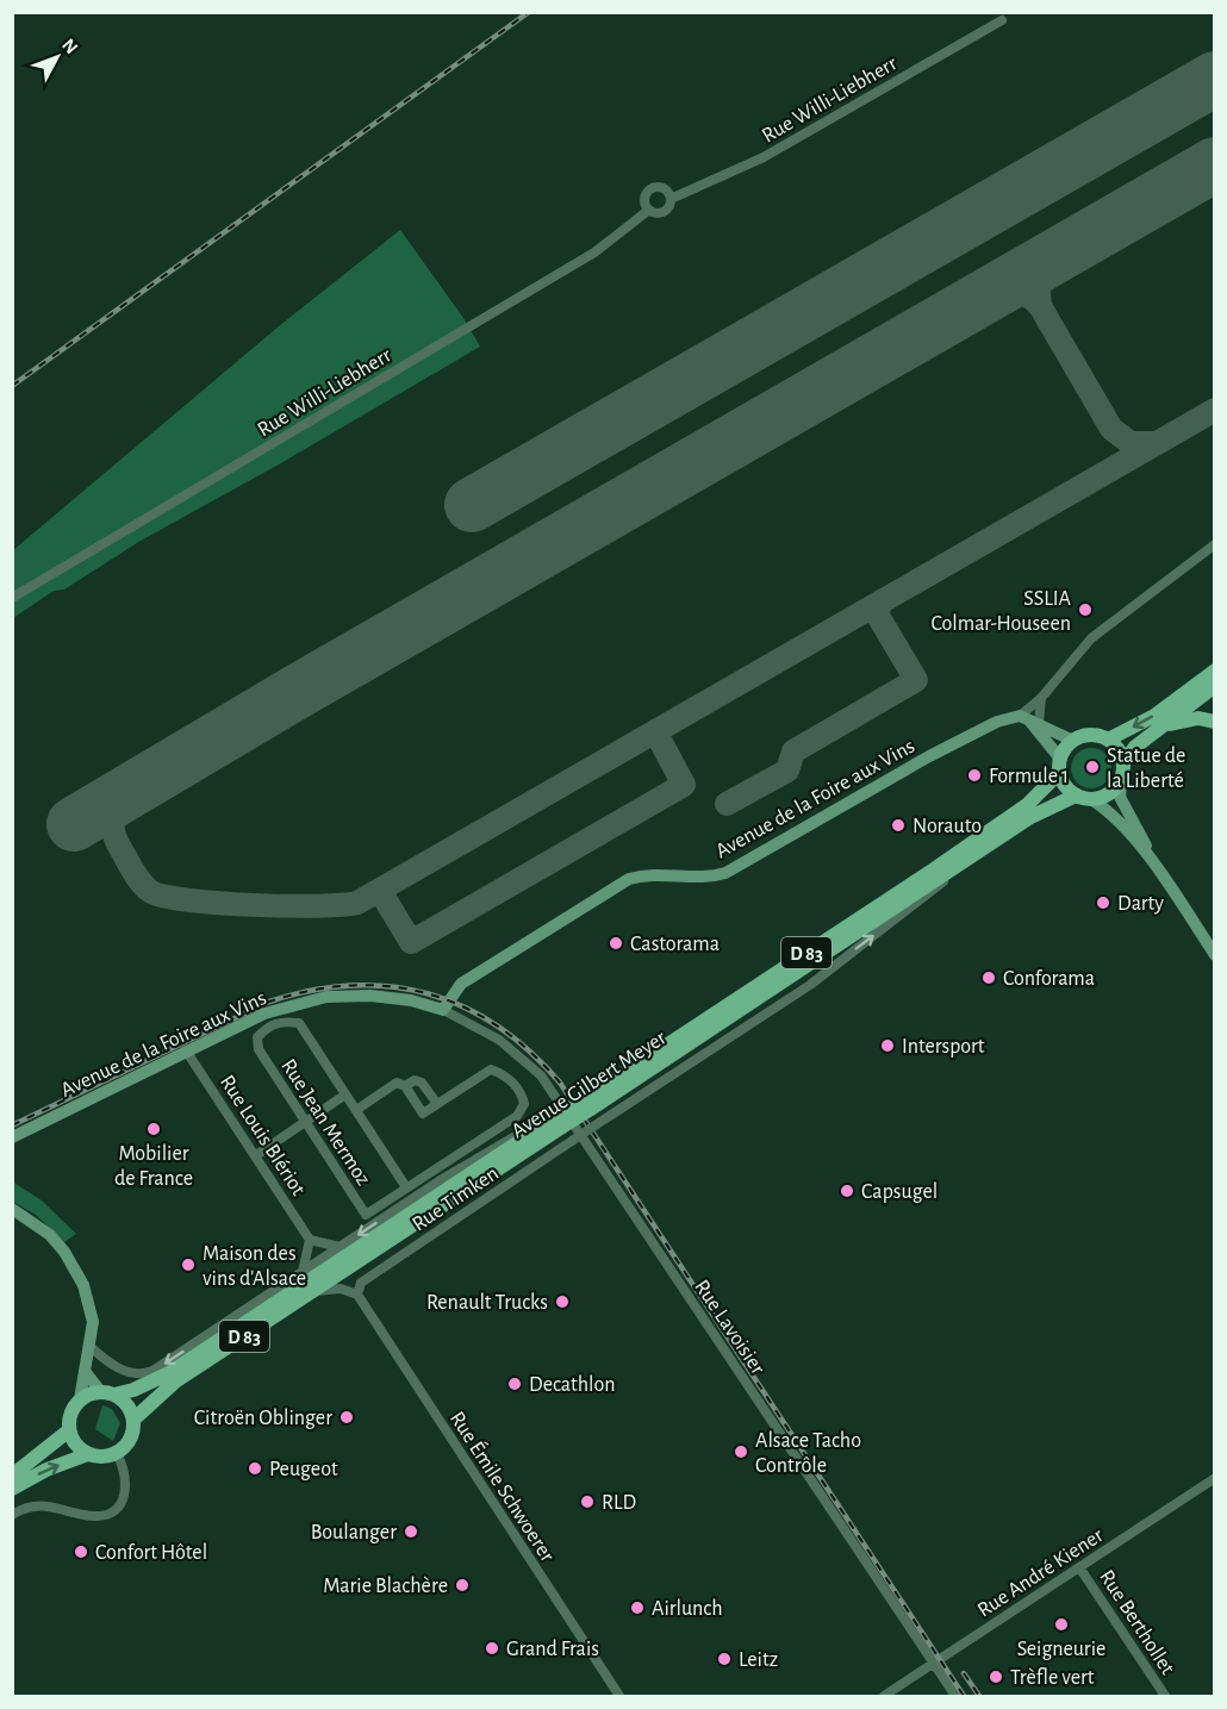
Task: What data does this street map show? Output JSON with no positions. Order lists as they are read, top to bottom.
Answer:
{
  "streets": {
    "main road": ["D 83", "Avenue Gilbert Meyer"],
    "street": [
      "Rue Willi-Liebherr",
      "Avenue de la Foire aux Vins",
      "Rue Jean Mermoz",
      "Rue Louis Blériot",
      "Rue Timken",
      "Rue Lavoisier",
      "Rue Émile Schwoerer",
      "Rue André Kiener",
      "Rue Berthollet"
    ]
  },
  "crossings": [
    ["Avenue de la Foire aux Vins", "Rue Louis Blériot"],
    ["Avenue de la Foire aux Vins", "Rue Lavoisier"],
    ["Avenue Gilbert Meyer", "Rue Timken"],
    ["Rue Timken", "Rue Émile Schwoerer"],
    ["Rue Lavoisier", "Rue André Kiener"],
    ["Rue André Kiener", "Rue Berthollet"]
  ],
  "one_way": ["Rue Timken"],
  "places": [
    "SSLIA Colmar-Houseen",
    "Statue de la Liberté",
    "Formule 1",
    "Norauto",
    "Darty",
    "Castorama",
    "Conforama",
    "Intersport",
    "Mobilier de France",
    "Capsugel",
    "Maison des vins d'Alsace",
    "Renault Trucks",
    "Decathlon",
    "Citroën Oblinger",
    "Alsace Tacho Contrôle",
    "Peugeot",
    "RLD",
    "Boulanger",
    "Confort Hôtel",
    "Marie Blachère",
    "Airlunch",
    "Seigneurie",
    "Grand Frais",
    "Leitz",
    "Trèfle vert"
  ],
  "north": "top right"
}
